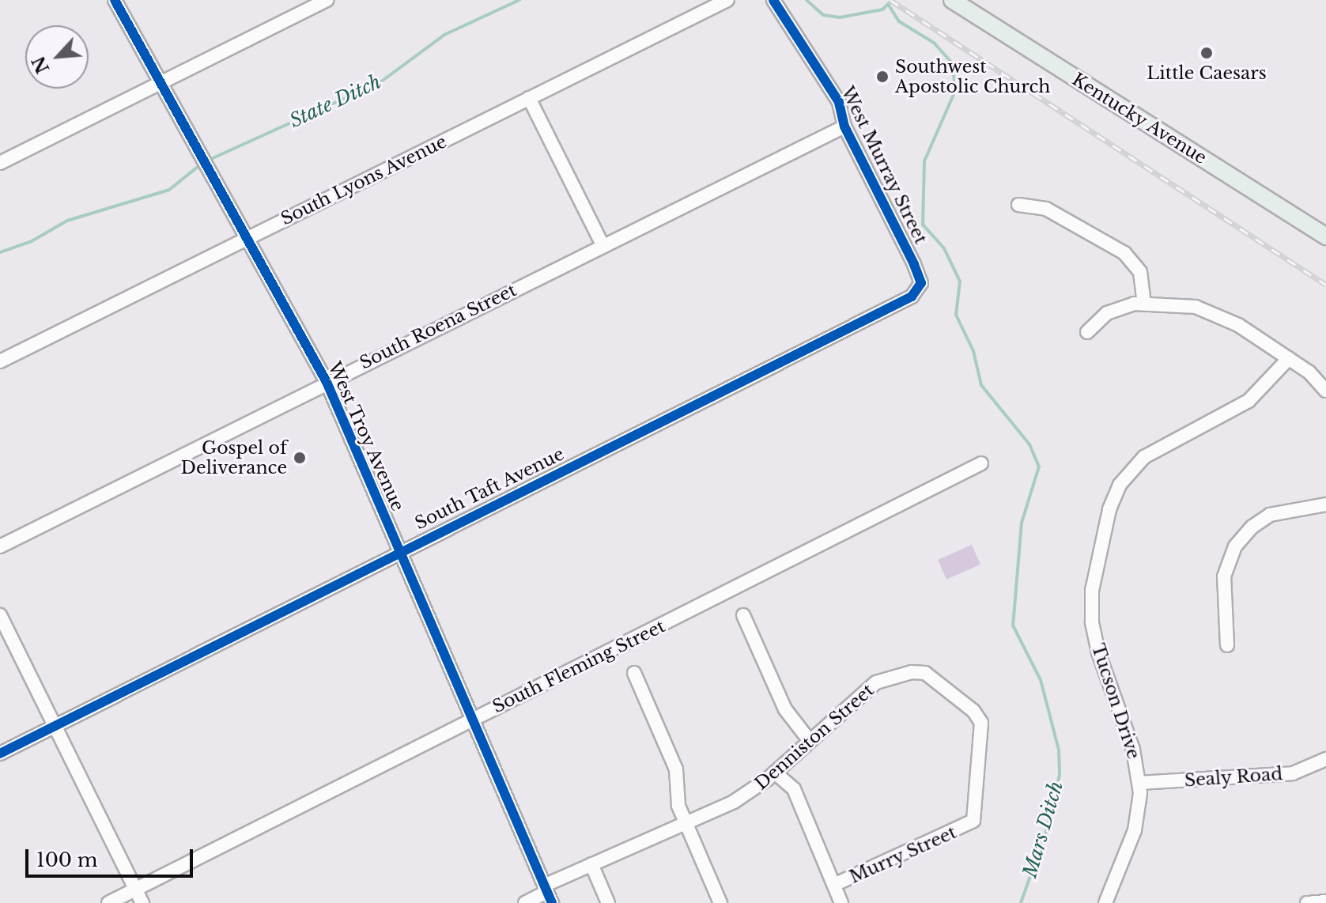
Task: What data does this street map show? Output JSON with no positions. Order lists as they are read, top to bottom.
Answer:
{
  "streets": {
    "main road": ["Kentucky Avenue"],
    "street": [
      "West Murray Street",
      "South Lyons Avenue",
      "South Roena Street",
      "West Troy Avenue",
      "South Taft Avenue",
      "South Fleming Street",
      "Tucson Drive",
      "Denniston Street",
      "Sealy Road",
      "Murry Street"
    ]
  },
  "crossings": [
    ["West Murray Street", "South Roena Street"],
    ["West Murray Street", "South Taft Avenue"],
    ["South Lyons Avenue", "West Troy Avenue"],
    ["South Roena Street", "West Troy Avenue"],
    ["West Troy Avenue", "South Taft Avenue"],
    ["West Troy Avenue", "South Fleming Street"],
    ["West Troy Avenue", "Denniston Street"],
    ["Tucson Drive", "Sealy Road"],
    ["Denniston Street", "Murry Street"]
  ],
  "water": ["State Ditch", "Mars Ditch"],
  "places": ["Little Caesars", "Southwest Apostolic Church", "Gospel of Deliverance"],
  "scale_bar": "100 m",
  "north": "bottom left"
}
